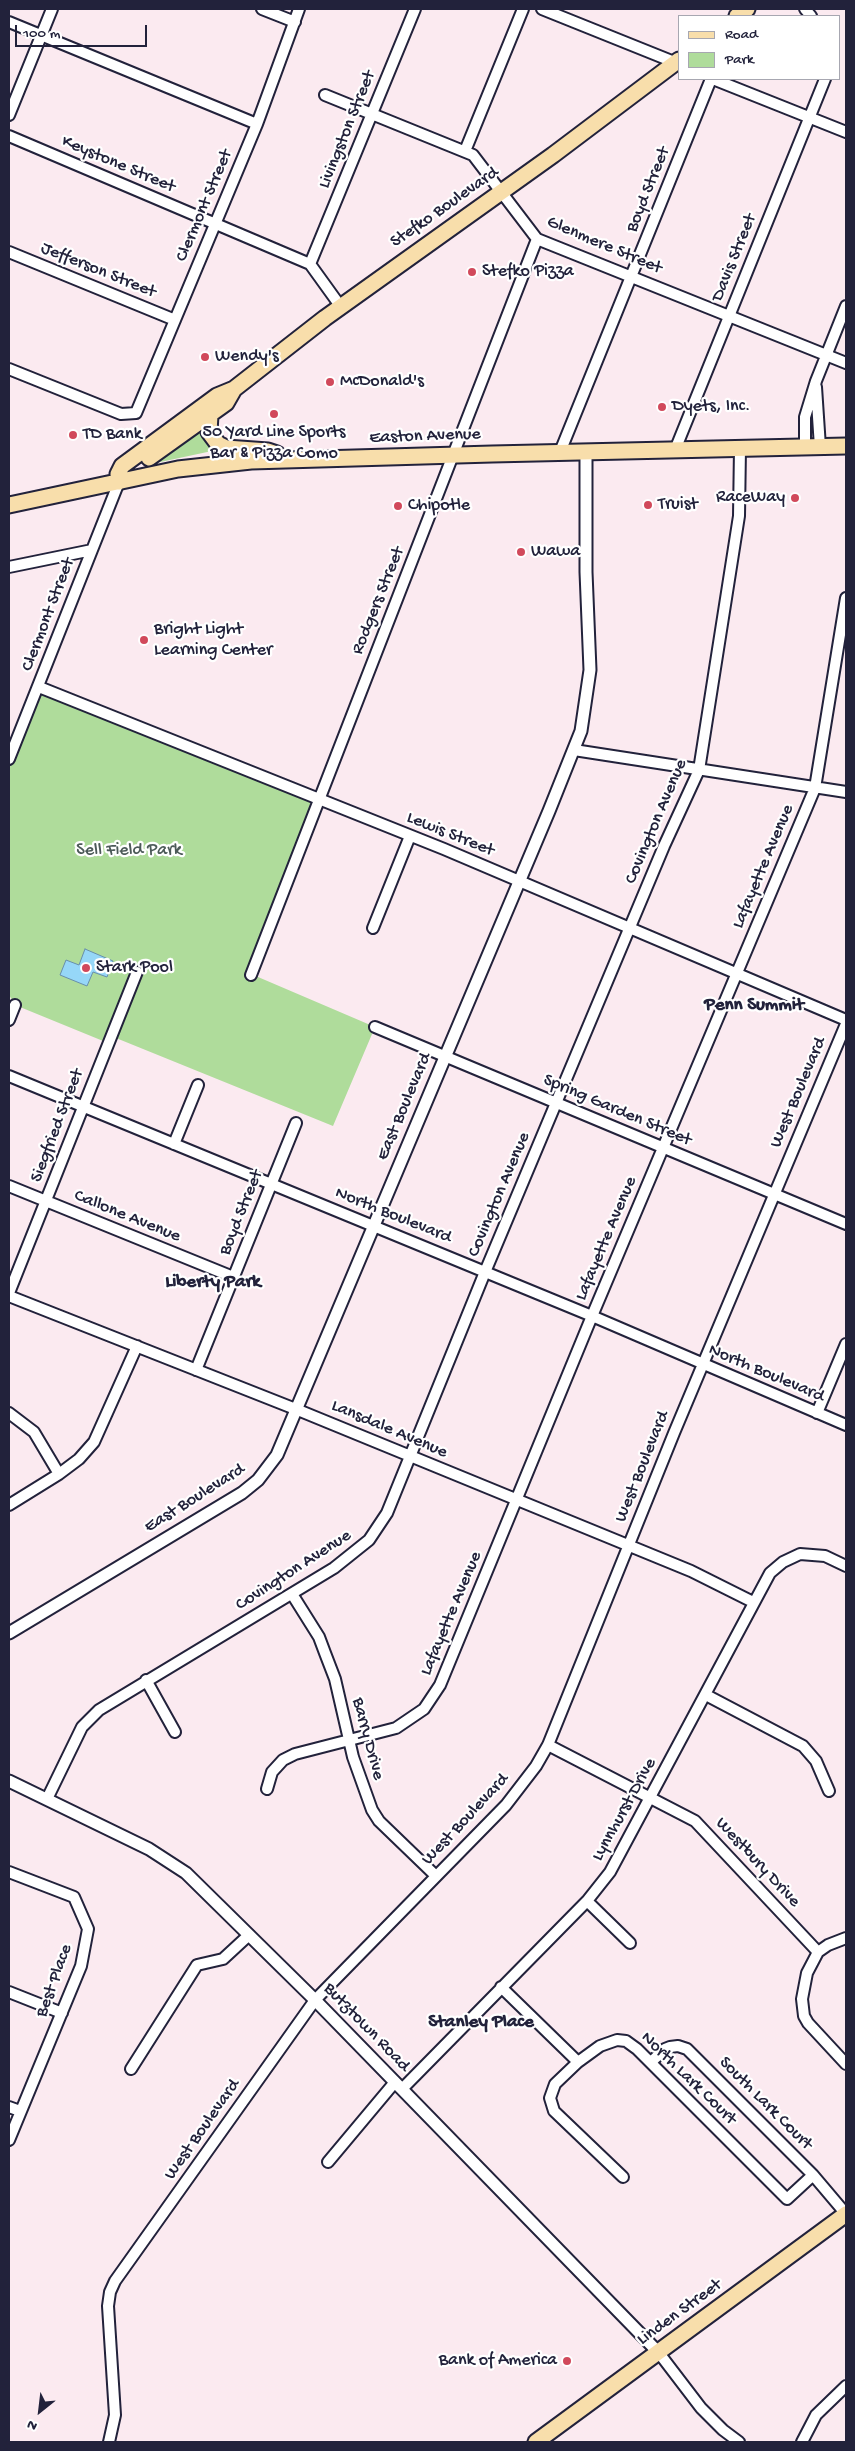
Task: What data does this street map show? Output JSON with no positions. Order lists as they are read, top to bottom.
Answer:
{
  "streets": {
    "main road": ["Stefko Boulevard", "Easton Avenue", "Linden Street"],
    "street": [
      "Livingston Street",
      "Keystone Street",
      "Boyd Street",
      "Clermont Street",
      "Glenmere Street",
      "Davis Street",
      "Jefferson Street",
      "Rodgers Street",
      "Covington Avenue",
      "Lewis Street",
      "Lafayette Avenue",
      "West Boulevard",
      "East Boulevard",
      "Spring Garden Street",
      "Siegfried Street",
      "North Boulevard",
      "Callone Avenue",
      "Lansdale Avenue",
      "Barry Drive",
      "Lynnhurst Drive",
      "Westbury Drive",
      "Best Place",
      "Butztown Road",
      "North Lark Court",
      "South Lark Court"
    ]
  },
  "crossings": [
    ["Livingston Street", "Keystone Street"],
    ["Livingston Street", "Glenmere Street"],
    ["Keystone Street", "Clermont Street"],
    ["Boyd Street", "Glenmere Street"],
    ["Boyd Street", "Easton Avenue"],
    ["Boyd Street", "North Boulevard"],
    ["Boyd Street", "Callone Avenue"],
    ["Boyd Street", "Lansdale Avenue"],
    ["Clermont Street", "Stefko Boulevard"],
    ["Clermont Street", "Jefferson Street"],
    ["Clermont Street", "Easton Avenue"],
    ["Clermont Street", "Lewis Street"],
    ["Stefko Boulevard", "Glenmere Street"],
    ["Stefko Boulevard", "Easton Avenue"],
    ["Glenmere Street", "Davis Street"],
    ["Glenmere Street", "Rodgers Street"],
    ["Davis Street", "Easton Avenue"],
    ["Easton Avenue", "Rodgers Street"],
    ["Easton Avenue", "Covington Avenue"],
    ["Easton Avenue", "East Boulevard"],
    ["Rodgers Street", "Lewis Street"],
    ["Covington Avenue", "Lewis Street"],
    ["Covington Avenue", "Spring Garden Street"],
    ["Covington Avenue", "North Boulevard"],
    ["Covington Avenue", "Lansdale Avenue"],
    ["Covington Avenue", "Barry Drive"],
    ["Covington Avenue", "Butztown Road"],
    ["Lewis Street", "Lafayette Avenue"],
    ["Lewis Street", "East Boulevard"],
    ["Lafayette Avenue", "Spring Garden Street"],
    ["Lafayette Avenue", "North Boulevard"],
    ["Lafayette Avenue", "Lansdale Avenue"],
    ["Lafayette Avenue", "Barry Drive"],
    ["West Boulevard", "Spring Garden Street"],
    ["West Boulevard", "North Boulevard"],
    ["West Boulevard", "Lansdale Avenue"],
    ["West Boulevard", "Barry Drive"],
    ["West Boulevard", "Westbury Drive"],
    ["West Boulevard", "Butztown Road"],
    ["East Boulevard", "Spring Garden Street"],
    ["East Boulevard", "North Boulevard"],
    ["East Boulevard", "Lansdale Avenue"],
    ["Siegfried Street", "North Boulevard"],
    ["Siegfried Street", "Callone Avenue"],
    ["Siegfried Street", "Lansdale Avenue"],
    ["Lansdale Avenue", "Lynnhurst Drive"],
    ["Lynnhurst Drive", "Westbury Drive"],
    ["Lynnhurst Drive", "Butztown Road"],
    ["Butztown Road", "Linden Street"],
    ["North Lark Court", "South Lark Court"],
    ["South Lark Court", "Linden Street"]
  ],
  "districts": ["Penn Summit", "Liberty Park", "Stanley Place"],
  "parks": ["Sell Field Park"],
  "places": [
    "Stefko Pizza",
    "Wendy's",
    "McDonald's",
    "Dyets, Inc.",
    "50 Yard Line Sports Bar & Pizza Como",
    "TD Bank",
    "RaceWay",
    "Truist",
    "Chipotle",
    "Wawa",
    "Bright Light Learning Center",
    "Stark Pool",
    "Bank of America"
  ],
  "legend": ["Road", "Park"],
  "scale_bar": "100 m",
  "north": "bottom left"
}
